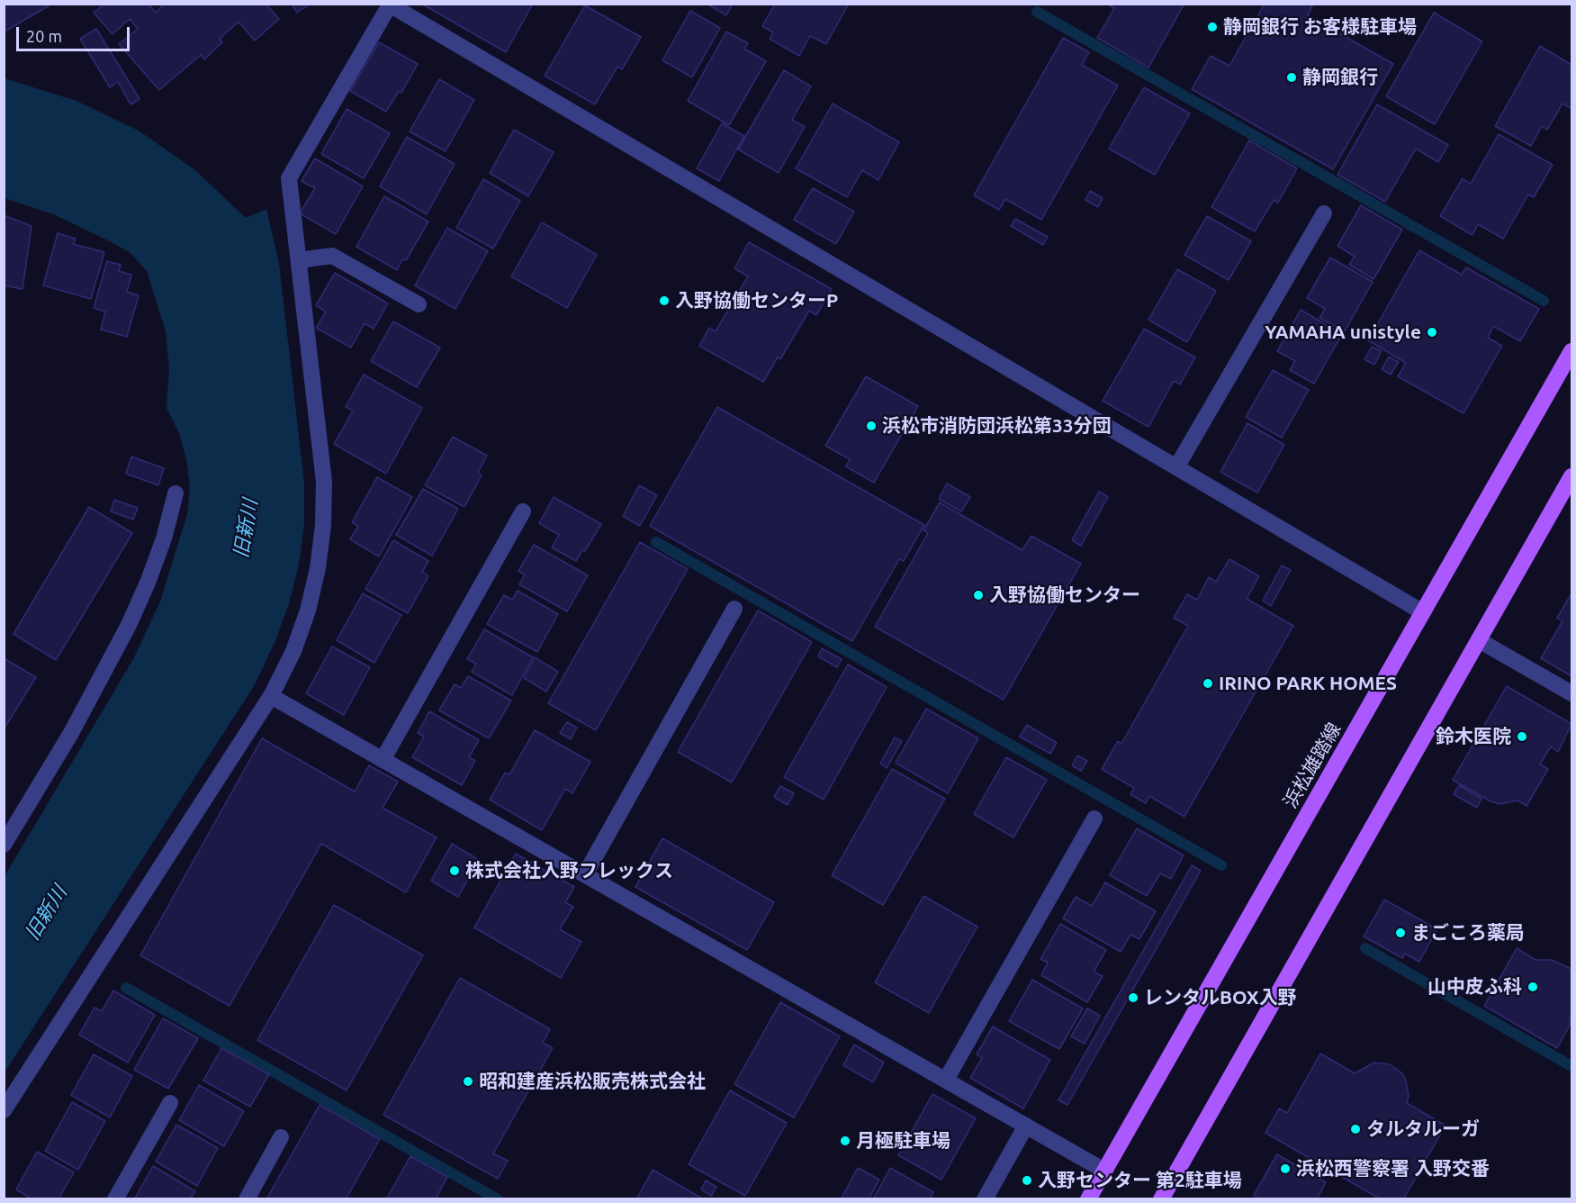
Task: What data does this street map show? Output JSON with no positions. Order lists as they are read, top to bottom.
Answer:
{
  "streets": {
    "main road": ["浜松雄踏線"]
  },
  "water": ["旧新川"],
  "places": [
    "静岡銀行 お客様駐車場",
    "静岡銀行",
    "入野協働センターP",
    "YAMAHA unistyle",
    "浜松市消防団浜松第33分団",
    "入野協働センター",
    "IRINO PARK HOMES",
    "鈴木医院",
    "株式会社入野フレックス",
    "まごころ薬局",
    "山中皮ふ科",
    "レンタルBOX入野",
    "昭和建産浜松販売株式会社",
    "タルタルーガ",
    "月極駐車場",
    "浜松西警察署 入野交番",
    "入野センター 第2駐車場"
  ],
  "scale_bar": "20 m"
}
